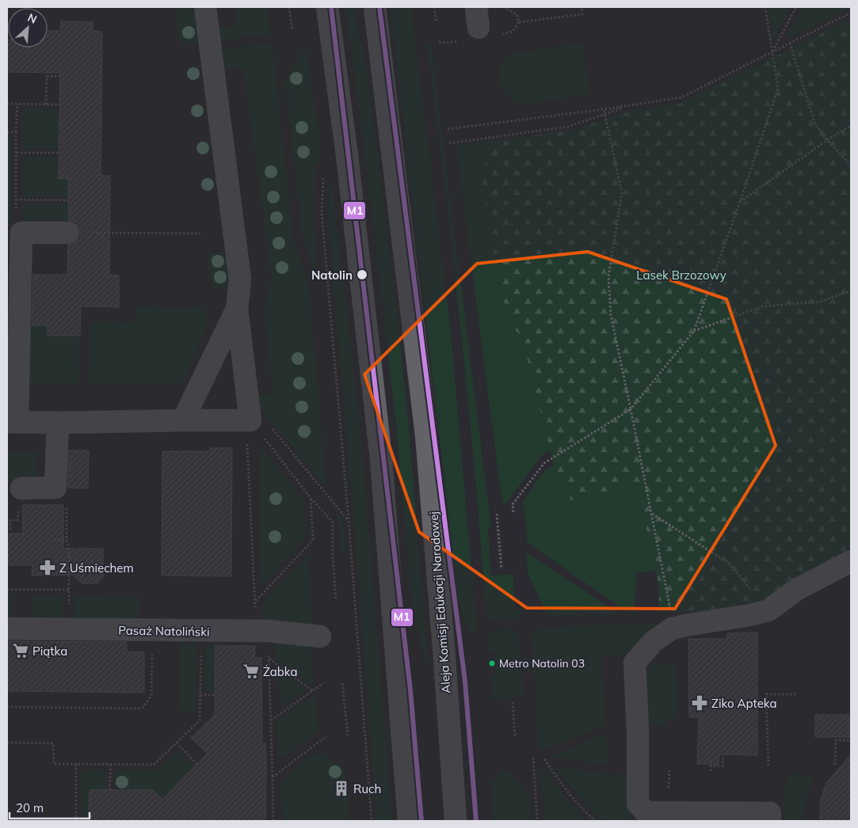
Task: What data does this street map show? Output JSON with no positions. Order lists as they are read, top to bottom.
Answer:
{
  "streets": {
    "street": ["Aleja Komisji Edukacji Narodowej", "Pasaż Natoliński"]
  },
  "parks": ["Lasek Brzozowy"],
  "places": {
    "other": ["Natolin", "Metro Natolin 03"],
    "pharmacy": ["Z Uśmiechem", "Ziko Apteka"],
    "supermarket": ["Piątka", "Żabka"],
    "building": ["Ruch"]
  },
  "lines": ["transit line M1"],
  "scale_bar": "20 m",
  "north": "top right"
}
